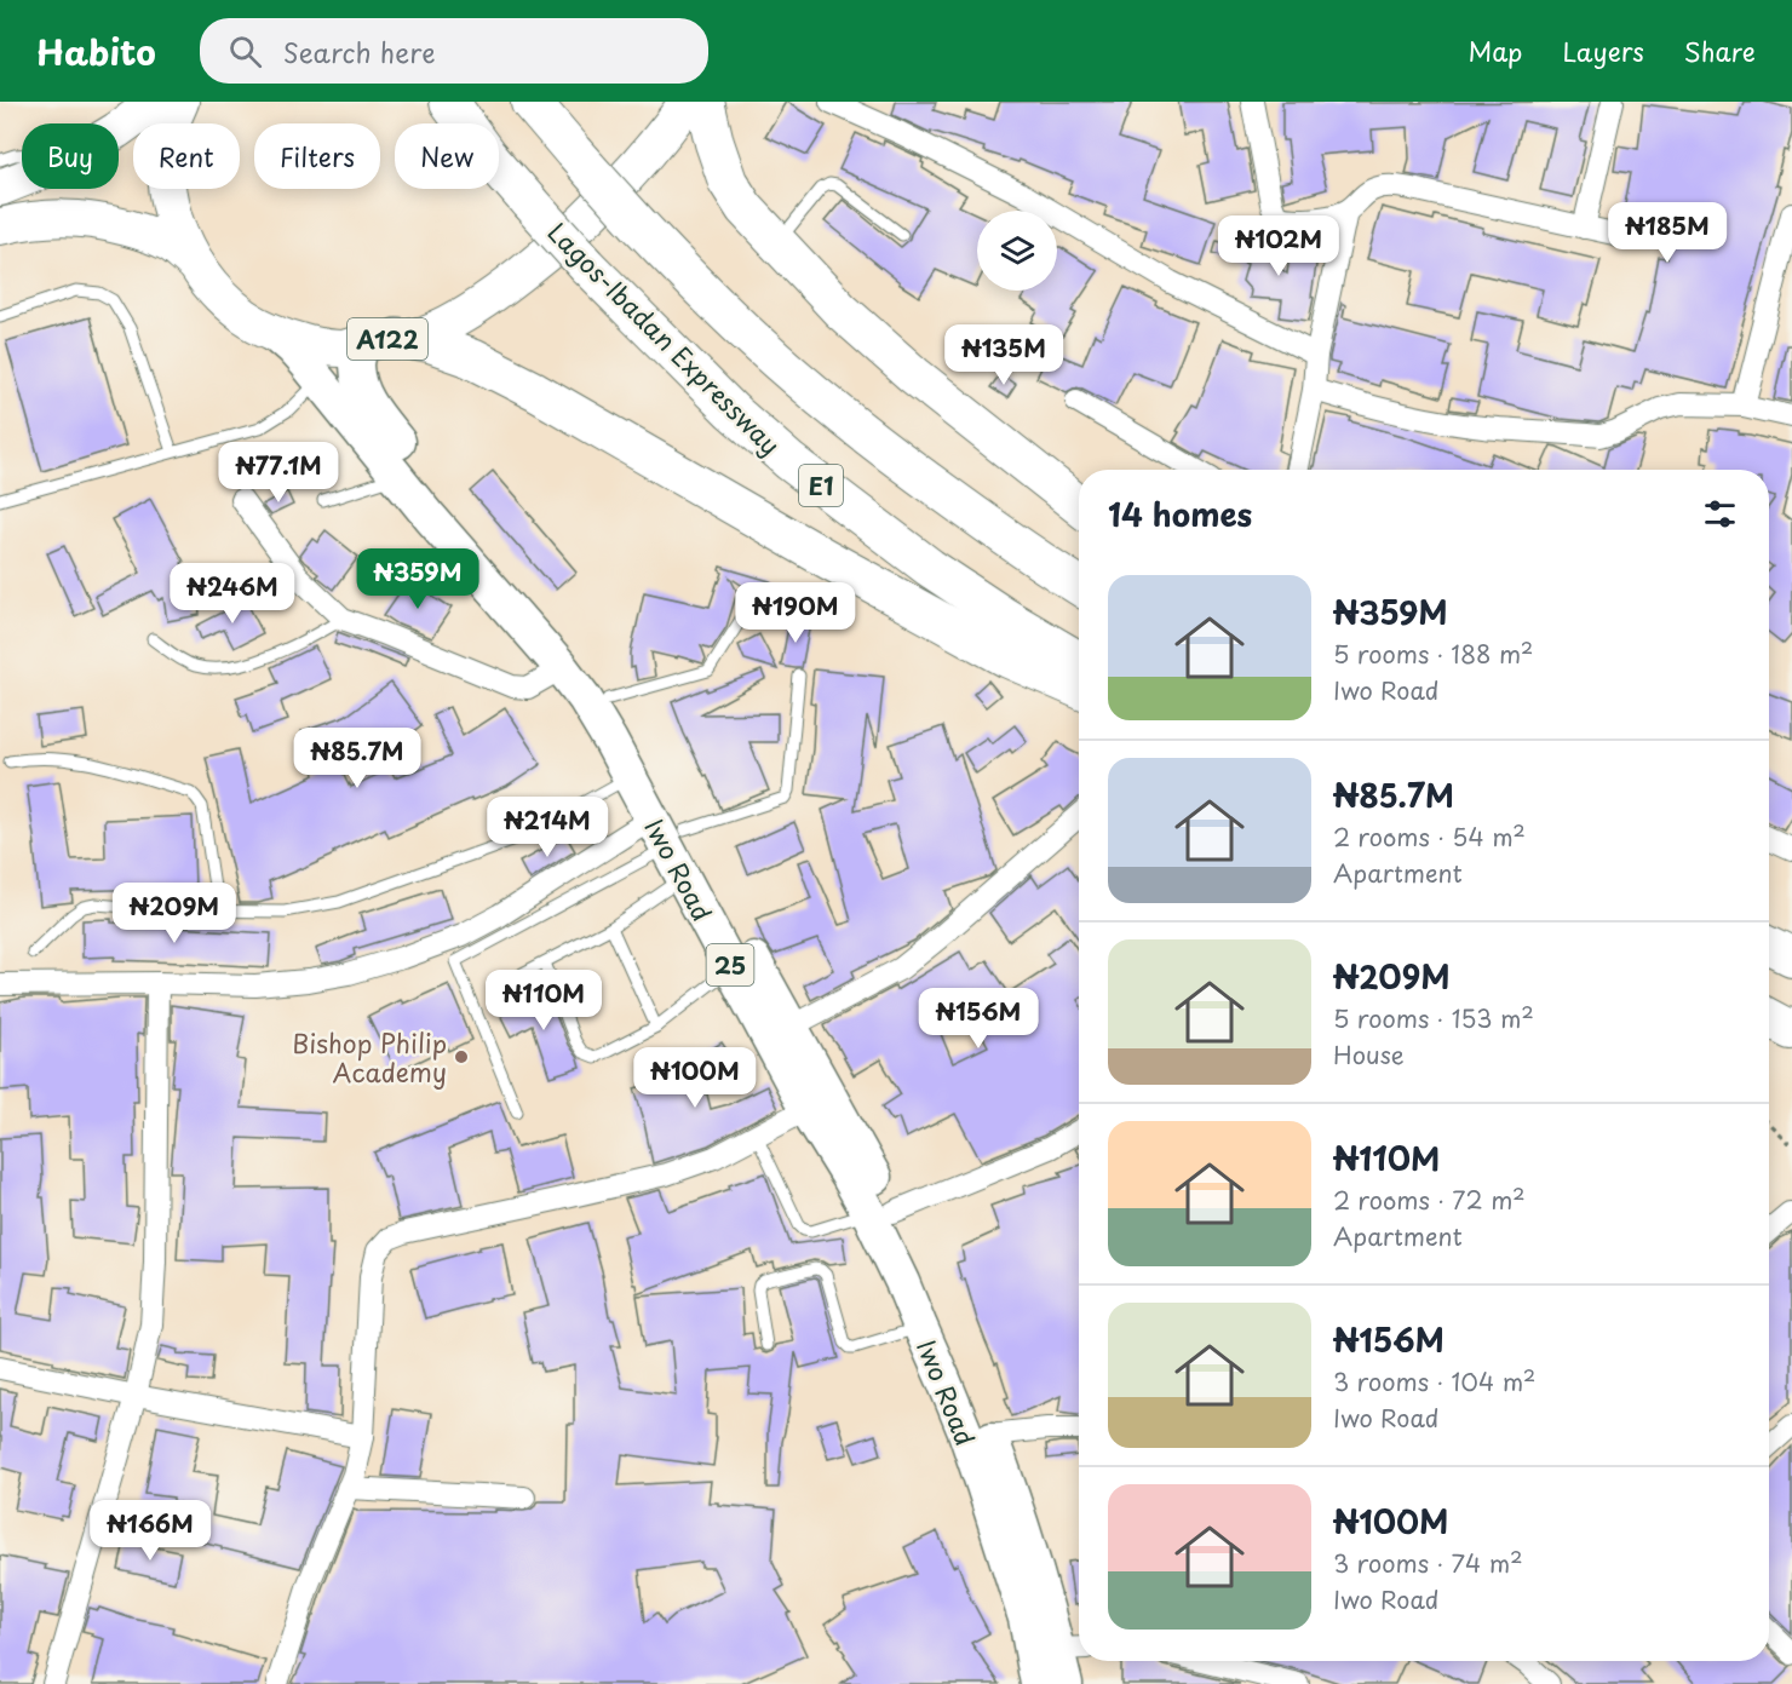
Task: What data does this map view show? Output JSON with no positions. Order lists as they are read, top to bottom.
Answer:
{
  "streets": {
    "highway": ["Lagos-Ibadan Expressway", "A122", "E1"],
    "main road": ["Iwo Road", "25"]
  },
  "crossings": [
    ["A122", "Iwo Road"]
  ],
  "places": ["Bishop Philip Academy"],
  "page": {
    "header": "Habito",
    "search": "Search here",
    "nav": ["Map", "Layers", "Share"],
    "chip": [
      "Buy",
      "Rent",
      "Filters",
      "New"
    ],
    "price": [
      "₦185M",
      "₦102M",
      "₦135M",
      "₦77.1M",
      "₦359M",
      "₦246M",
      "₦190M",
      "₦85.7M",
      "₦214M",
      "₦209M",
      "₦110M",
      "₦156M",
      "₦100M",
      "₦166M"
    ],
    "heading": "14 homes",
    "list": [
      {
        "name": "₦359M",
        "note": "5 rooms · 188 m² · Iwo Road"
      },
      {
        "name": "₦85.7M",
        "note": "2 rooms · 54 m² · Apartment"
      },
      {
        "name": "₦209M",
        "note": "5 rooms · 153 m² · House"
      },
      {
        "name": "₦110M",
        "note": "2 rooms · 72 m² · Apartment"
      },
      {
        "name": "₦156M",
        "note": "3 rooms · 104 m² · Iwo Road"
      },
      {
        "name": "₦100M",
        "note": "3 rooms · 74 m² · Iwo Road"
      }
    ]
  }
}
